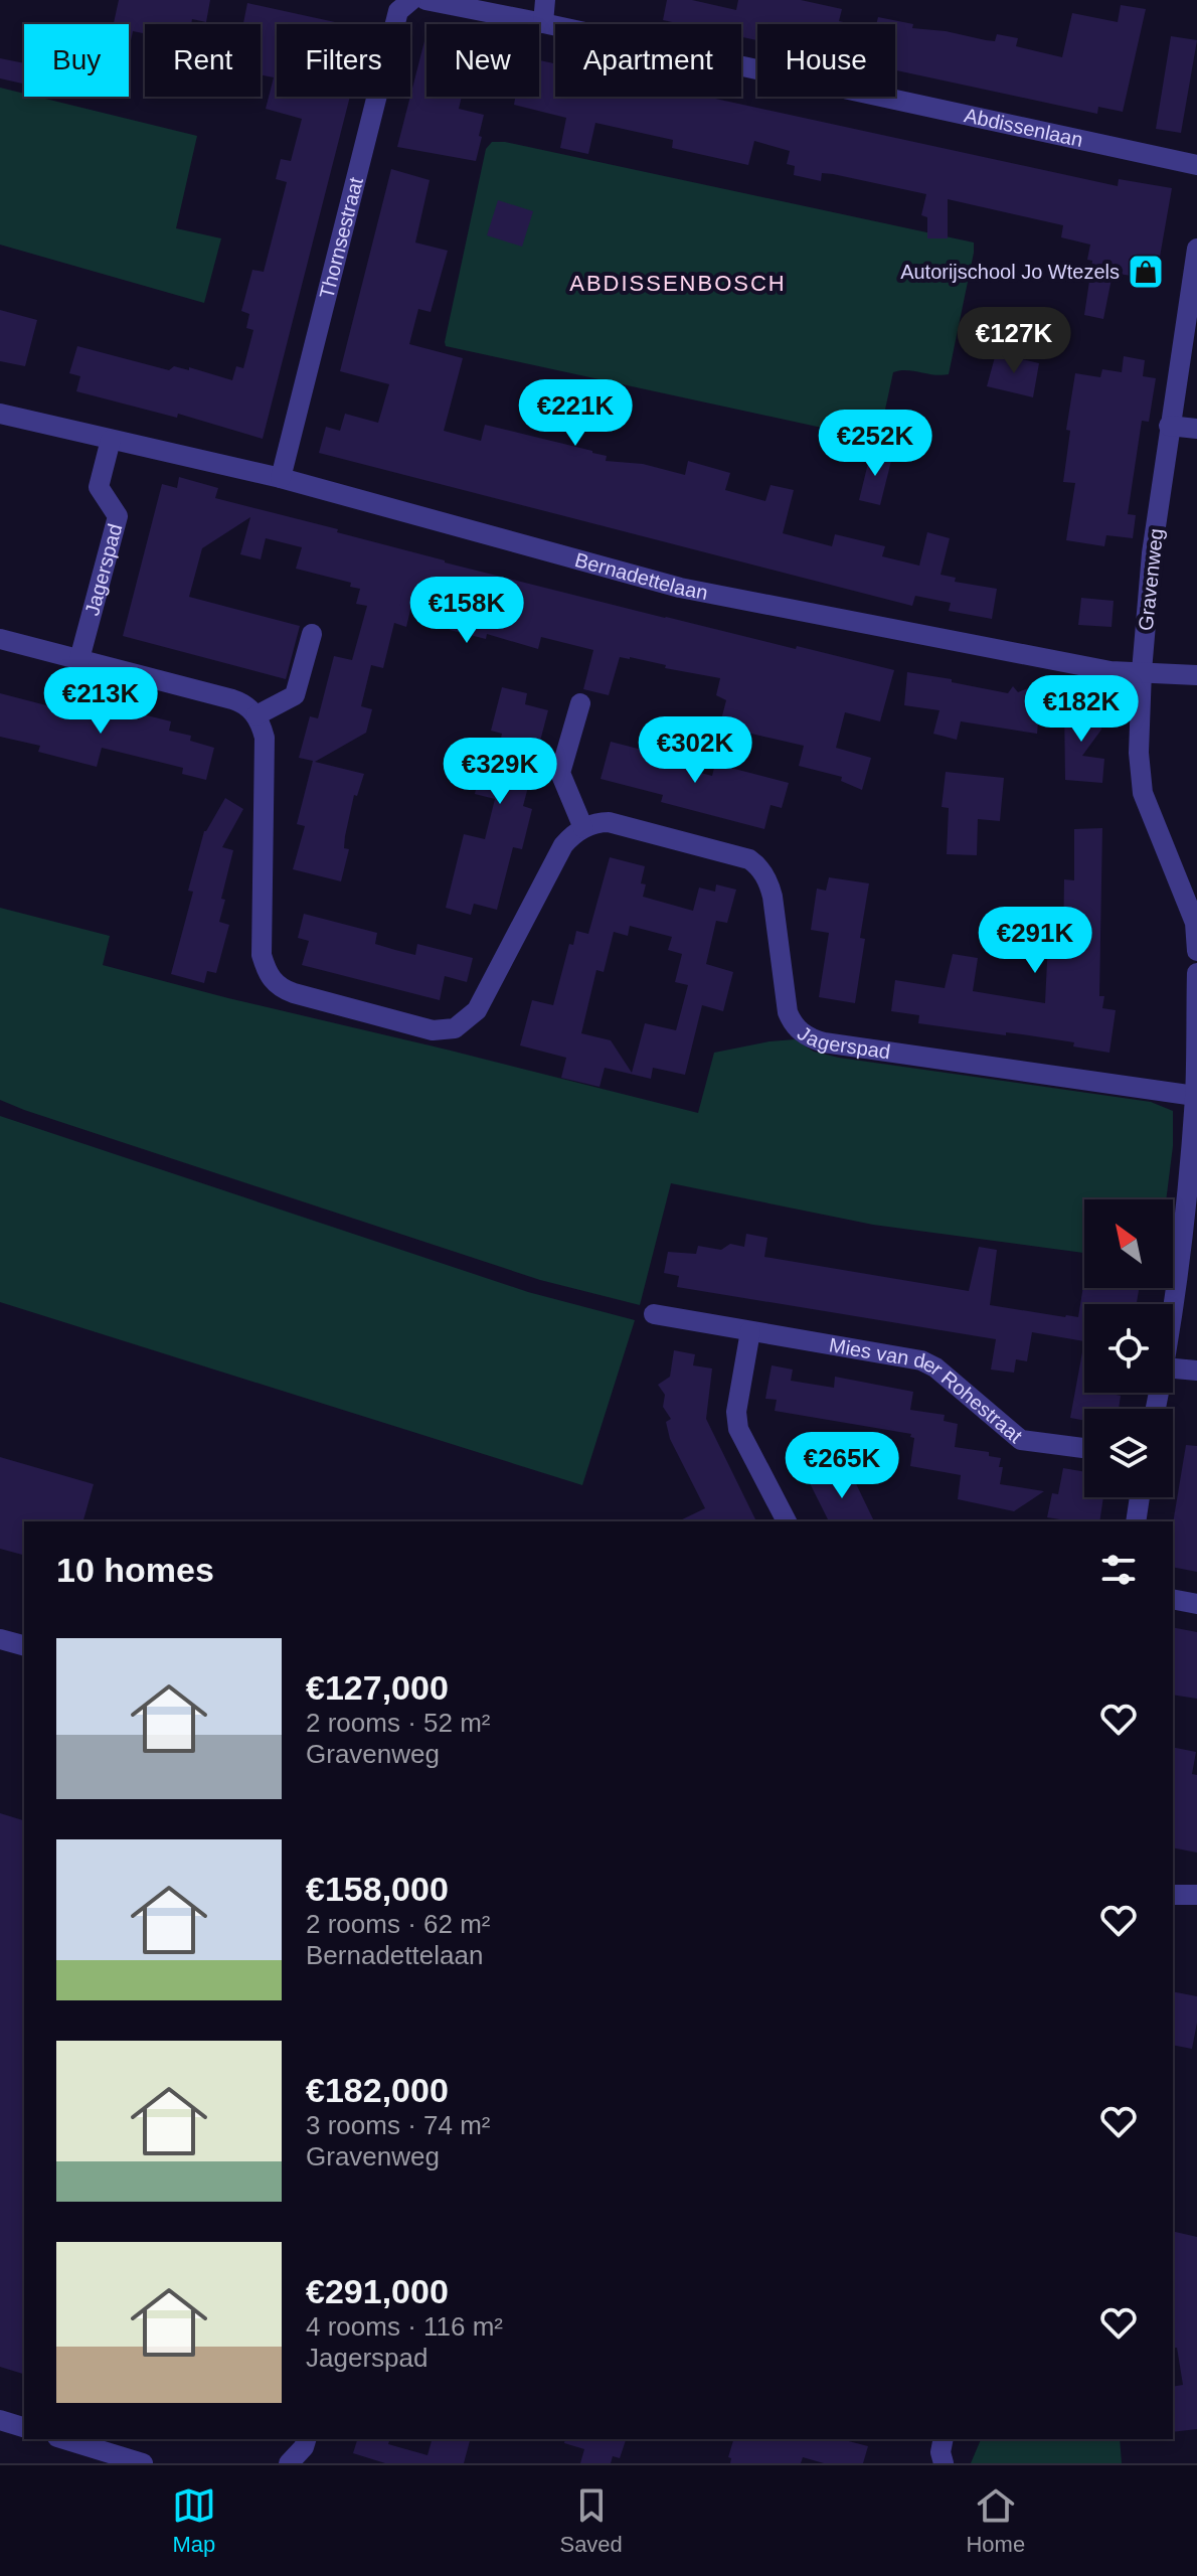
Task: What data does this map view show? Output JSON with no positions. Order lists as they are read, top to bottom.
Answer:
{
  "streets": {
    "street": [
      "Abdissenlaan",
      "Thornsestraat",
      "Jagerspad",
      "Bernadettelaan",
      "Gravenweg",
      "Mies van der Rohestraat"
    ]
  },
  "crossings": [
    ["Thornsestraat", "Bernadettelaan"],
    ["Jagerspad", "Bernadettelaan"],
    ["Bernadettelaan", "Gravenweg"]
  ],
  "districts": ["ABDISSENBOSCH"],
  "places": {
    "shop": ["Autorijschool Jo Wtezels"]
  },
  "north": "top left",
  "page": {
    "chip": [
      "Buy",
      "Rent",
      "Filters",
      "New",
      "Apartment",
      "House"
    ],
    "price": [
      "€127K",
      "€221K",
      "€252K",
      "€158K",
      "€213K",
      "€182K",
      "€302K",
      "€329K",
      "€291K",
      "€265K"
    ],
    "heading": "10 homes",
    "list": [
      {
        "name": "€127,000",
        "note": "2 rooms · 52 m² · Gravenweg"
      },
      {
        "name": "€158,000",
        "note": "2 rooms · 62 m² · Bernadettelaan"
      },
      {
        "name": "€182,000",
        "note": "3 rooms · 74 m² · Gravenweg"
      },
      {
        "name": "€291,000",
        "note": "4 rooms · 116 m² · Jagerspad"
      }
    ],
    "tabs": ["Map", "Saved", "Home"]
  }
}
